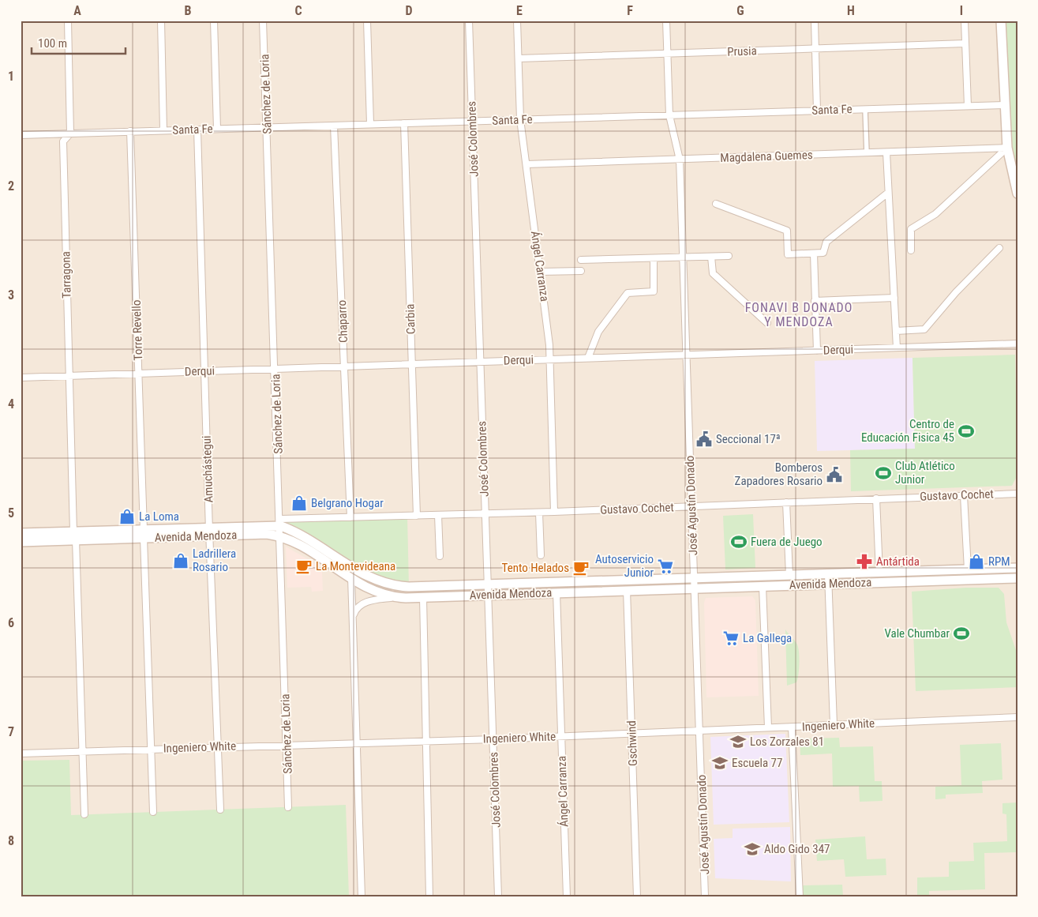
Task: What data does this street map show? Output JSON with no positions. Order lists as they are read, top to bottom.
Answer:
{
  "streets": {
    "main road": ["Avenida Mendoza"],
    "street": [
      "Prusia",
      "Sánchez de Loria",
      "Santa Fe",
      "José Colombres",
      "Magdalena Guemes",
      "Ángel Carranza",
      "Tarragona",
      "Carbia",
      "Chaparro",
      "Torre Revello",
      "Derqui",
      "Amuchástegui",
      "Gustavo Cochet",
      "José Agustín Donado",
      "Ingeniero White",
      "Gschwind"
    ]
  },
  "crossings": [
    ["Prusia", "Ángel Carranza"],
    ["Prusia", "José Agustín Donado"],
    ["Sánchez de Loria", "Santa Fe"],
    ["Sánchez de Loria", "Derqui"],
    ["Sánchez de Loria", "Gustavo Cochet"],
    ["Sánchez de Loria", "Avenida Mendoza"],
    ["Sánchez de Loria", "Ingeniero White"],
    ["Santa Fe", "José Colombres"],
    ["Santa Fe", "Ángel Carranza"],
    ["Santa Fe", "Tarragona"],
    ["Santa Fe", "Carbia"],
    ["Santa Fe", "Chaparro"],
    ["Santa Fe", "Torre Revello"],
    ["Santa Fe", "Amuchástegui"],
    ["Santa Fe", "José Agustín Donado"],
    ["José Colombres", "Derqui"],
    ["José Colombres", "Gustavo Cochet"],
    ["José Colombres", "Avenida Mendoza"],
    ["José Colombres", "Ingeniero White"],
    ["Magdalena Guemes", "Ángel Carranza"],
    ["Magdalena Guemes", "José Agustín Donado"],
    ["Ángel Carranza", "Derqui"],
    ["Ángel Carranza", "Gustavo Cochet"],
    ["Ángel Carranza", "Avenida Mendoza"],
    ["Ángel Carranza", "Ingeniero White"],
    ["Tarragona", "Derqui"],
    ["Tarragona", "Avenida Mendoza"],
    ["Tarragona", "Ingeniero White"],
    ["Carbia", "Derqui"],
    ["Carbia", "Gustavo Cochet"],
    ["Chaparro", "Derqui"],
    ["Chaparro", "Gustavo Cochet"],
    ["Torre Revello", "Derqui"],
    ["Torre Revello", "Avenida Mendoza"],
    ["Torre Revello", "Ingeniero White"],
    ["Derqui", "Amuchástegui"],
    ["Derqui", "José Agustín Donado"],
    ["Amuchástegui", "Avenida Mendoza"],
    ["Amuchástegui", "Ingeniero White"],
    ["Gustavo Cochet", "José Agustín Donado"],
    ["Gustavo Cochet", "Avenida Mendoza"],
    ["José Agustín Donado", "Avenida Mendoza"],
    ["José Agustín Donado", "Ingeniero White"],
    ["Avenida Mendoza", "Gschwind"],
    ["Ingeniero White", "Gschwind"]
  ],
  "districts": ["FONAVI B DONADO Y MENDOZA"],
  "places": {
    "sports": [
      "Centro de Educación Fisica 45",
      "Club Atlético Junior",
      "Fuera de Juego",
      "Vale Chumbar"
    ],
    "public building": ["Seccional 17ª", "Bomberos Zapadores Rosario"],
    "shop": [
      "Belgrano Hogar",
      "La Loma",
      "Ladrillera Rosario",
      "RPM"
    ],
    "pharmacy": ["Antártida"],
    "cafe": ["La Montevideana", "Tento Helados"],
    "supermarket": ["Autoservicio Junior", "La Gallega"],
    "school or university": ["Los Zorzales 81", "Escuela 77", "Aldo Gido 347"]
  },
  "scale_bar": "100 m",
  "grid": {
    "columns": [
      "A",
      "B",
      "C",
      "D",
      "E",
      "F",
      "G",
      "H",
      "I"
    ],
    "rows": [
      "1",
      "2",
      "3",
      "4",
      "5",
      "6",
      "7",
      "8"
    ]
  }
}
